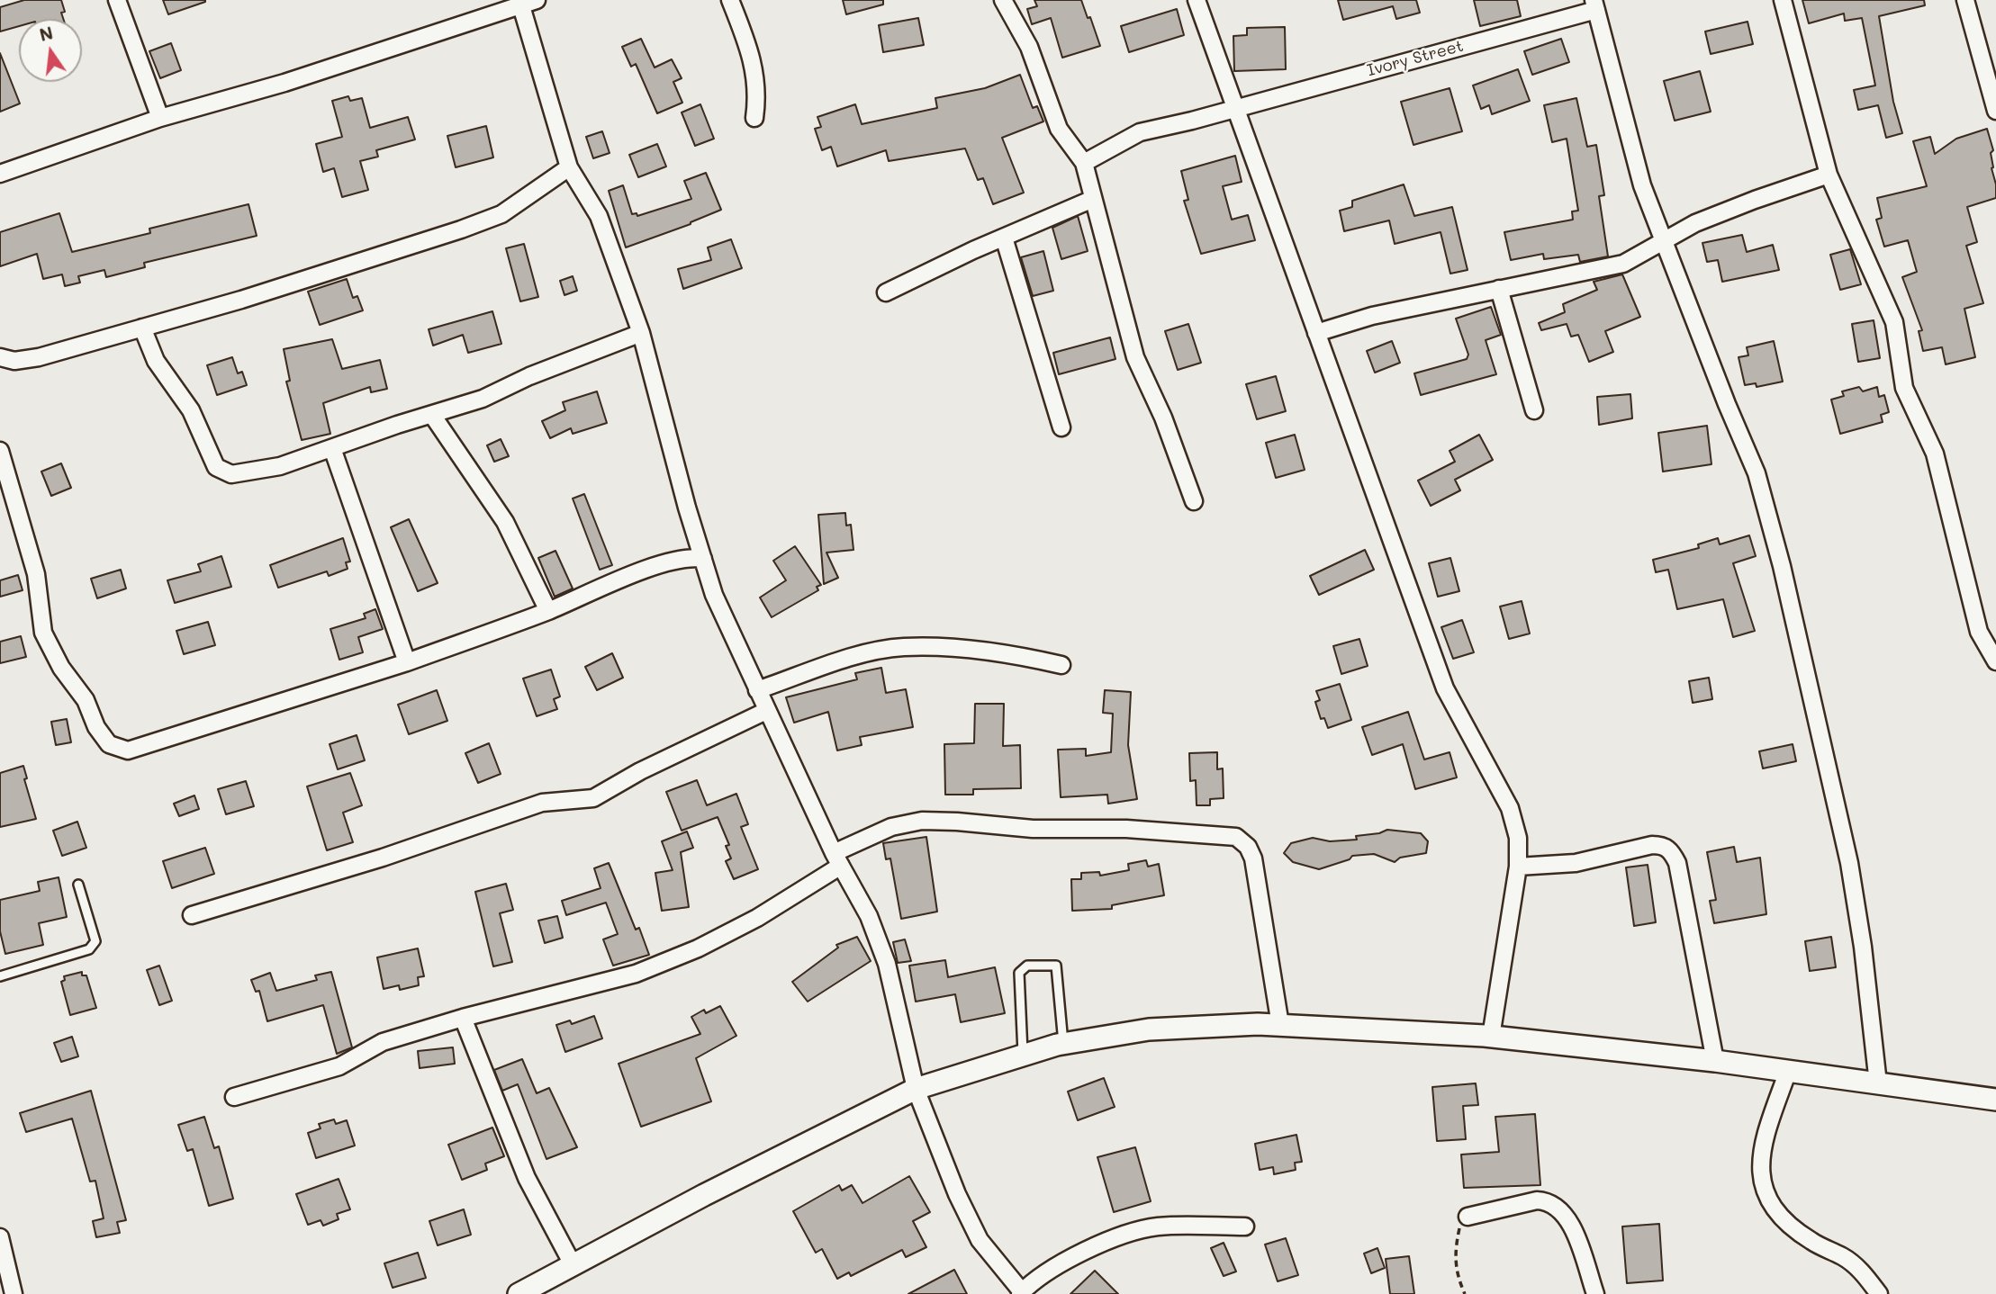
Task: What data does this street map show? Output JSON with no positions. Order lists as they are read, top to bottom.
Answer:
{
  "streets": {
    "street": ["Ivory Street"]
  },
  "north": "top"
}
